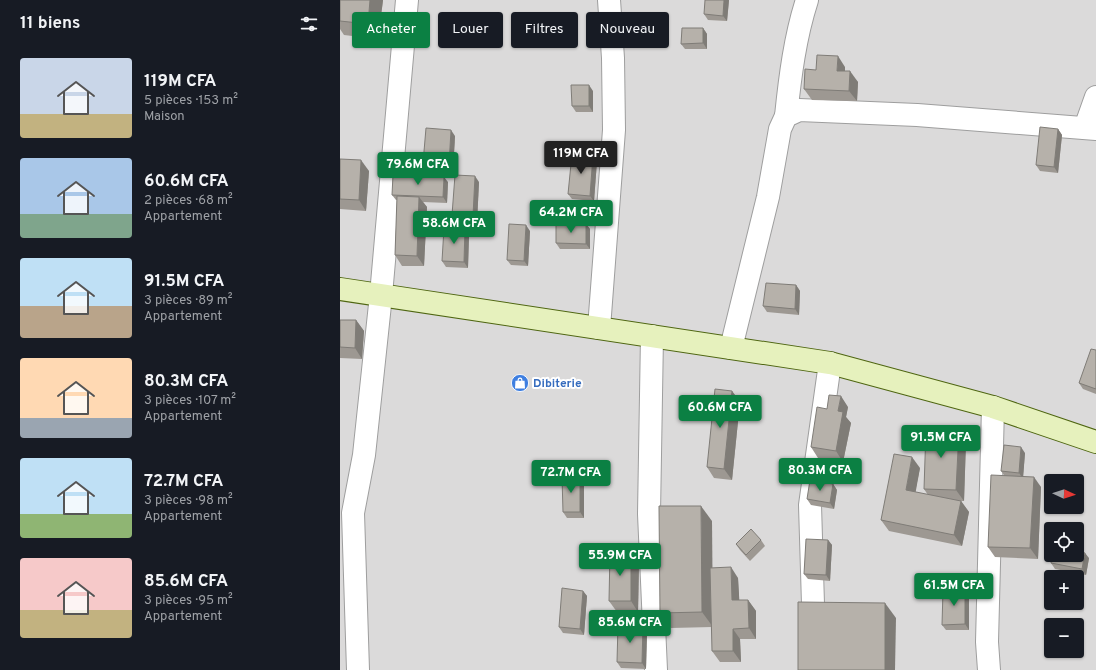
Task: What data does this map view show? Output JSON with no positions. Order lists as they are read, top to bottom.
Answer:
{
  "places": {
    "shop": ["Dibiterie"]
  },
  "north": "right",
  "page": {
    "heading": "11 biens",
    "chip": [
      "Acheter",
      "Louer",
      "Filtres",
      "Nouveau"
    ],
    "list": [
      {
        "name": "119M CFA",
        "note": "5 pièces · 153 m² · Maison"
      },
      {
        "name": "60.6M CFA",
        "note": "2 pièces · 68 m² · Appartement"
      },
      {
        "name": "91.5M CFA",
        "note": "3 pièces · 89 m² · Appartement"
      },
      {
        "name": "80.3M CFA",
        "note": "3 pièces · 107 m² · Appartement"
      },
      {
        "name": "72.7M CFA",
        "note": "3 pièces · 98 m² · Appartement"
      },
      {
        "name": "85.6M CFA",
        "note": "3 pièces · 95 m² · Appartement"
      }
    ],
    "price": [
      "119M CFA",
      "79.6M CFA",
      "64.2M CFA",
      "58.6M CFA",
      "60.6M CFA",
      "91.5M CFA",
      "80.3M CFA",
      "72.7M CFA",
      "55.9M CFA",
      "61.5M CFA",
      "85.6M CFA"
    ],
    "map_buttons": ["+", "−"]
  }
}
